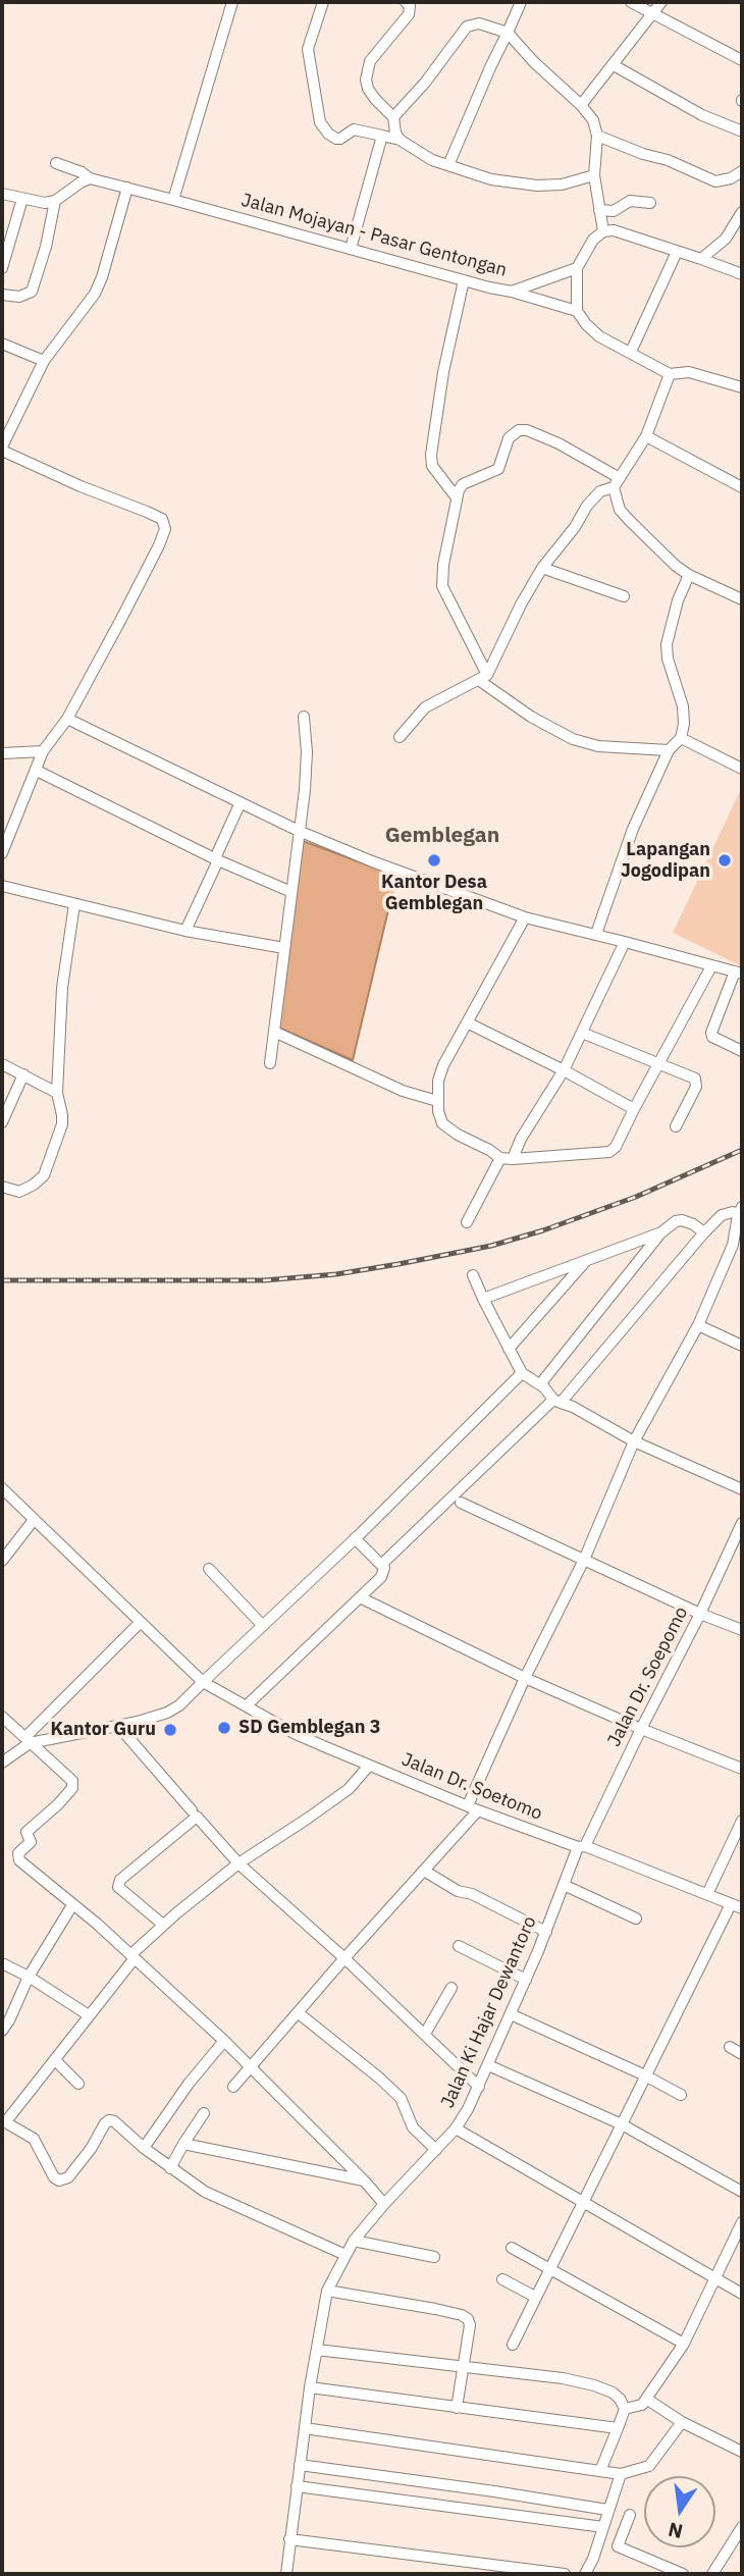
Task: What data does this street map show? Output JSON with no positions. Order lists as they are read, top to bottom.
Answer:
{
  "streets": {
    "street": [
      "Jalan Mojayan - Pasar Gentongan",
      "Jalan Dr. Soepomo",
      "Jalan Dr. Soetomo",
      "Jalan Ki Hajar Dewantoro"
    ]
  },
  "crossings": [
    ["Jalan Dr. Soepomo", "Jalan Dr. Soetomo"],
    ["Jalan Dr. Soepomo", "Jalan Ki Hajar Dewantoro"],
    ["Jalan Dr. Soetomo", "Jalan Ki Hajar Dewantoro"]
  ],
  "districts": ["Gemblegan"],
  "places": [
    "Kantor Desa Gemblegan",
    "Lapangan Jogodipan",
    "SD Gemblegan 3",
    "Kantor Guru"
  ],
  "north": "bottom"
}
